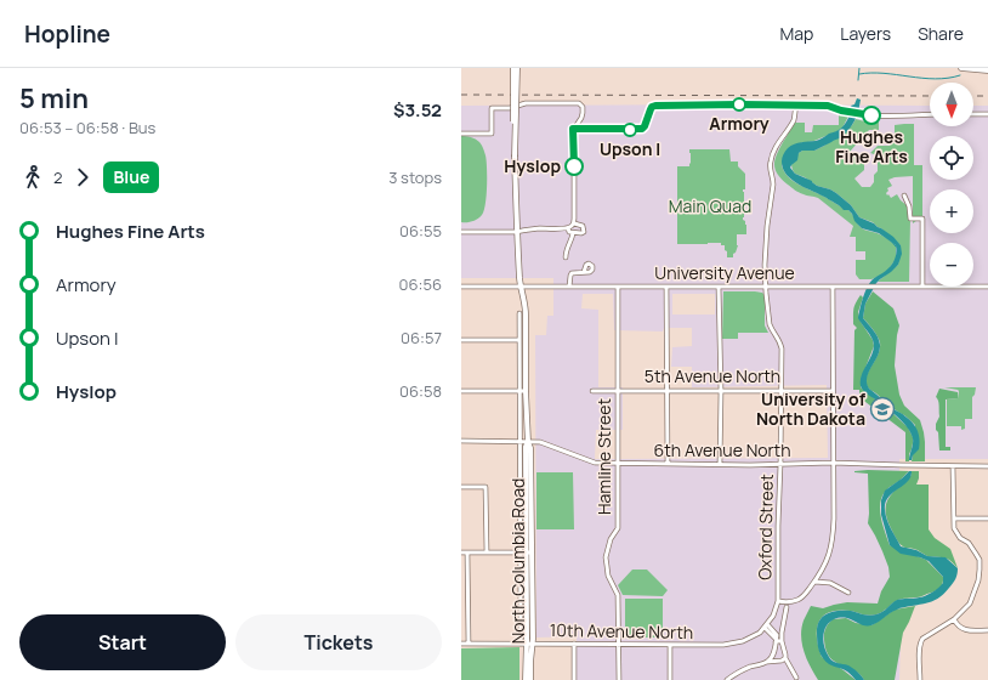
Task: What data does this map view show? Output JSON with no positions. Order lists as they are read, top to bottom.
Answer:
{
  "streets": {
    "main road": ["North Columbia Road"],
    "street": [
      "University Avenue",
      "5th Avenue North",
      "6th Avenue North",
      "Hamline Street",
      "Oxford Street",
      "10th Avenue North"
    ]
  },
  "crossings": [
    ["University Avenue", "Hamline Street"],
    ["University Avenue", "Oxford Street"],
    ["University Avenue", "North Columbia Road"],
    ["5th Avenue North", "Hamline Street"],
    ["5th Avenue North", "Oxford Street"],
    ["6th Avenue North", "Hamline Street"],
    ["6th Avenue North", "Oxford Street"],
    ["6th Avenue North", "North Columbia Road"],
    ["Hamline Street", "10th Avenue North"],
    ["Oxford Street", "10th Avenue North"],
    ["North Columbia Road", "10th Avenue North"]
  ],
  "parks": ["Main Quad"],
  "places": {
    "other": [
      "Armory",
      "Hughes Fine Arts",
      "Upson I",
      "Hyslop"
    ],
    "school or university": ["University of North Dakota"]
  },
  "lines": ["bus line Blue"],
  "north": "bottom",
  "page": {
    "header": "Hopline",
    "nav": ["Map", "Layers", "Share"],
    "heading": ["5 min", "06:53 – 06:58 · Bus", "$3.52"],
    "map_buttons": ["+", "−"],
    "legs": ["2", "Blue", "3 stops"],
    "list": [
      {
        "name": "Hughes Fine Arts",
        "value": "06:55"
      },
      {
        "name": "Armory",
        "value": "06:56"
      },
      {
        "name": "Upson I",
        "value": "06:57"
      },
      {
        "name": "Hyslop",
        "value": "06:58"
      }
    ],
    "buttons": ["Start", "Tickets"]
  }
}
